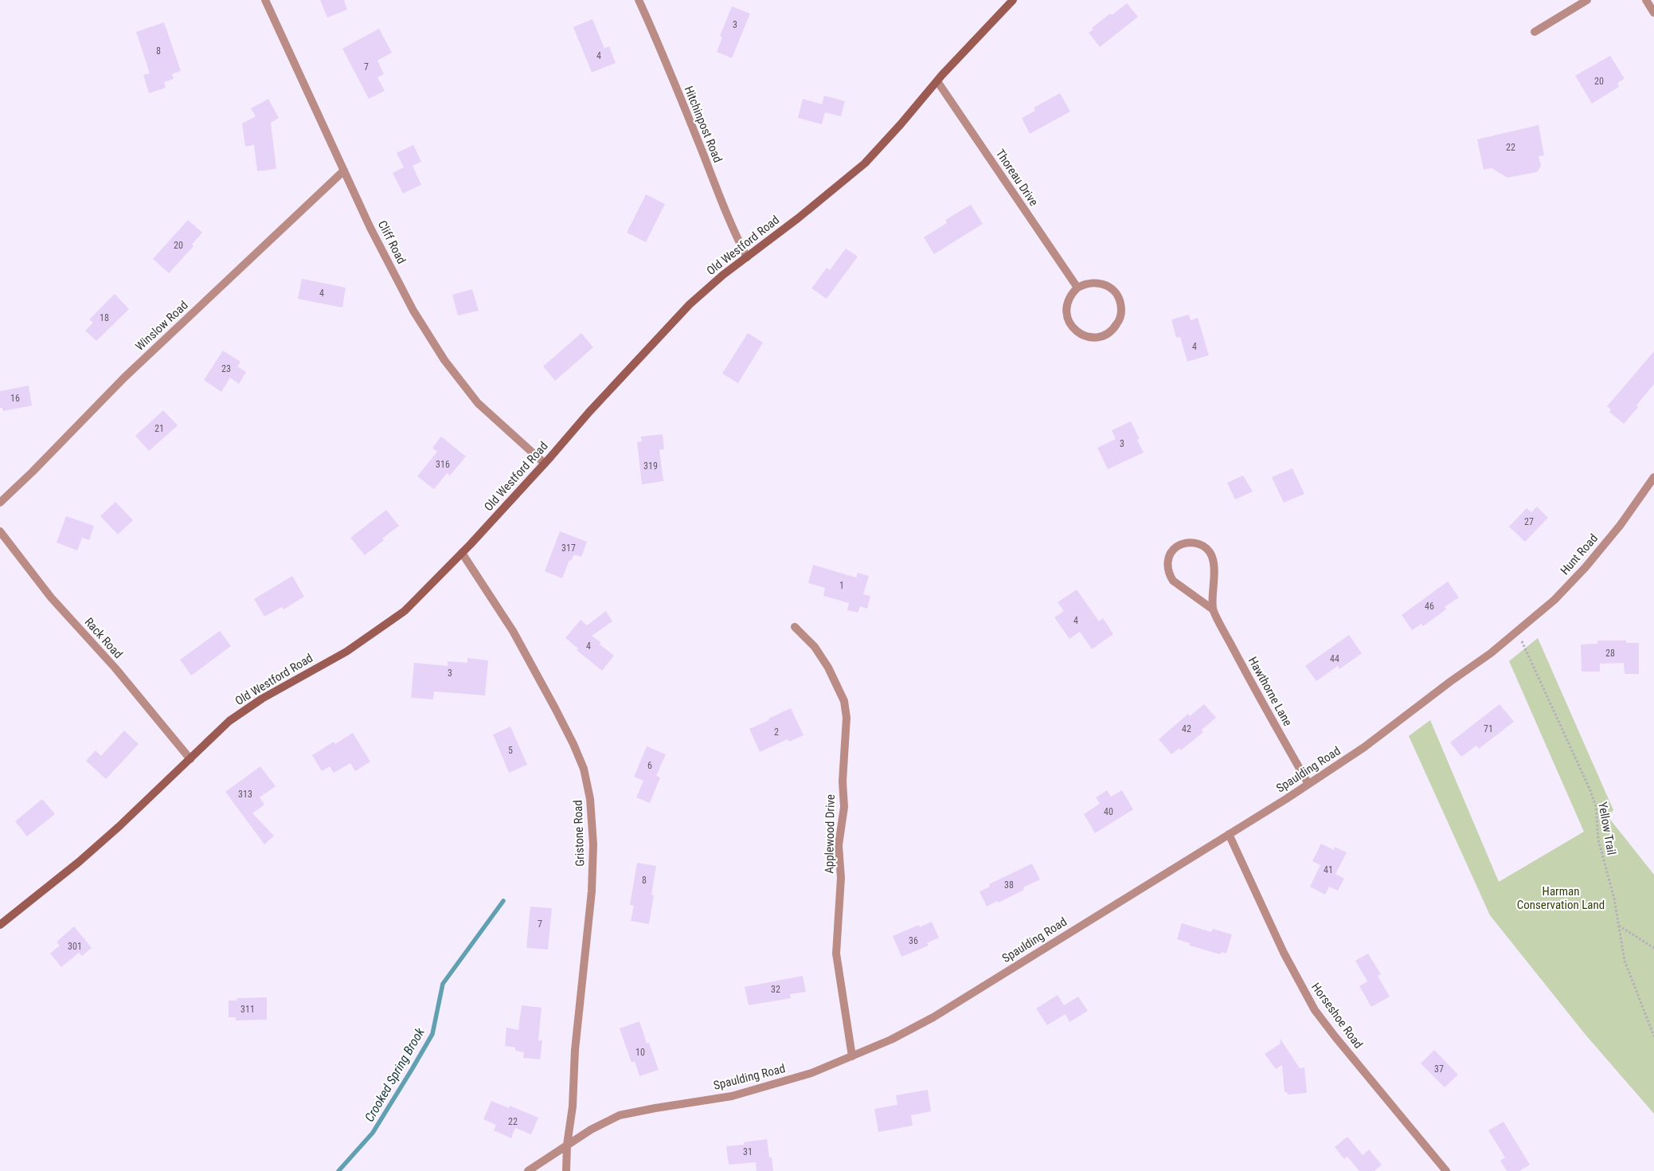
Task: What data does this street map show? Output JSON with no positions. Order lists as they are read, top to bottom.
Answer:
{
  "streets": {
    "main road": ["Old Westford Road"],
    "street": [
      "Hitchinpost Road",
      "Thoreau Drive",
      "Cliff Road",
      "Winslow Road",
      "Hunt Road",
      "Rack Road",
      "Hawthorne Lane",
      "Spaulding Road",
      "Gristone Road",
      "Applewood Drive",
      "Horseshoe Road"
    ],
    "path": ["Yellow Trail"]
  },
  "crossings": [
    ["Hitchinpost Road", "Old Westford Road"],
    ["Thoreau Drive", "Old Westford Road"],
    ["Cliff Road", "Old Westford Road"],
    ["Cliff Road", "Winslow Road"],
    ["Old Westford Road", "Rack Road"],
    ["Old Westford Road", "Gristone Road"],
    ["Hunt Road", "Spaulding Road"],
    ["Hunt Road", "Yellow Trail"],
    ["Hawthorne Lane", "Spaulding Road"],
    ["Spaulding Road", "Yellow Trail"],
    ["Spaulding Road", "Gristone Road"],
    ["Spaulding Road", "Applewood Drive"],
    ["Spaulding Road", "Horseshoe Road"]
  ],
  "water": ["Crooked Spring Brook"],
  "parks": ["Harman Conservation Land"],
  "house_numbers": [
    "3",
    "8",
    "4",
    "7",
    "20",
    "22",
    "20",
    "4",
    "18",
    "4",
    "23",
    "16",
    "21",
    "3",
    "316",
    "319",
    "27",
    "317",
    "1",
    "46",
    "4",
    "4",
    "28",
    "44",
    "3",
    "42",
    "71",
    "2",
    "5",
    "6",
    "313",
    "40",
    "41",
    "8",
    "38",
    "7",
    "36",
    "301",
    "32",
    "311",
    "10",
    "37",
    "22",
    "31"
  ]
}
